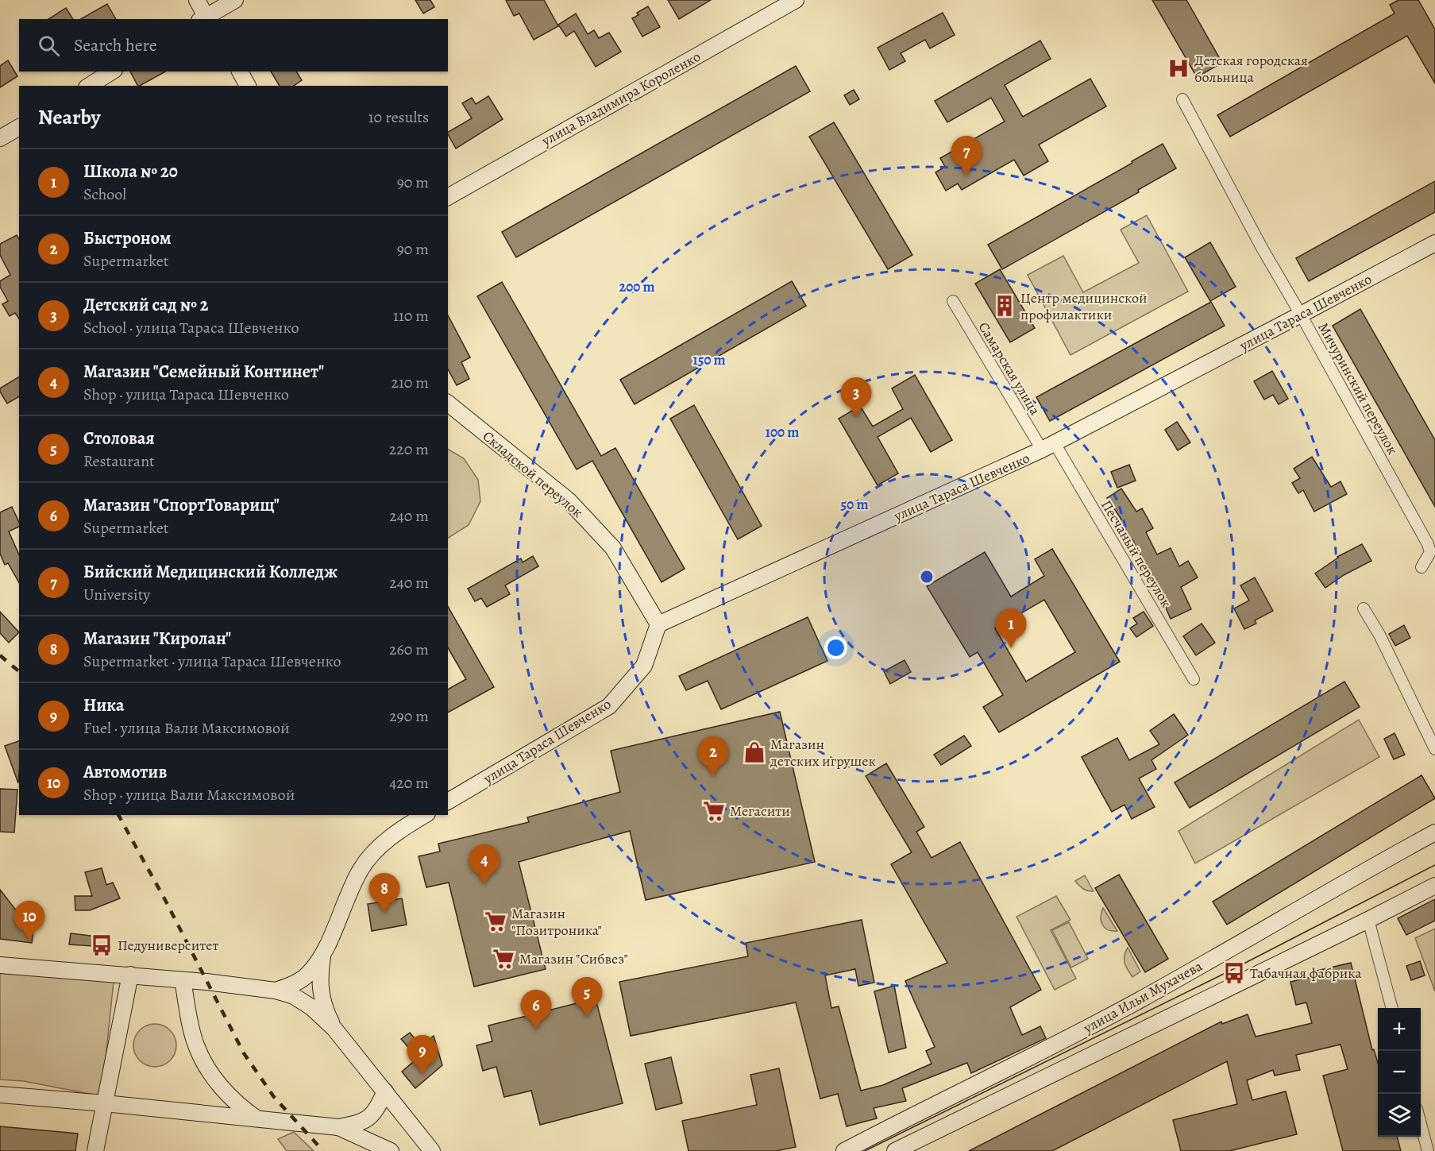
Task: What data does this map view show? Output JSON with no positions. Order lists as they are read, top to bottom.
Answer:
{
  "streets": {
    "main road": [
      "улица Владимира Короленко",
      "улица Тараса Шевченко",
      "Складской переулок",
      "улица Ильи Мухачева"
    ],
    "street": ["Самарская улица", "Мичуринский переулок", "Песчаный переулок"]
  },
  "crossings": [
    ["улица Тараса Шевченко", "Самарская улица"],
    ["улица Тараса Шевченко", "Мичуринский переулок"],
    ["улица Тараса Шевченко", "Складской переулок"],
    ["улица Тараса Шевченко", "Песчаный переулок"],
    ["Самарская улица", "Песчаный переулок"]
  ],
  "places": {
    "hospital": ["Детская городская больница"],
    "building": ["Центр медицинской профилактики"],
    "shop": ["Магазин детских игрушек"],
    "supermarket": ["Мегасити", "Магазин \"Позитроника\"", "Магазин \"Сибвез\""],
    "bus stop": ["Педуниверситет", "Табачная фабрика"]
  },
  "page": {
    "search": "Search here",
    "heading": ["Nearby", "10 results"],
    "pins": [
      "7",
      "3",
      "1",
      "2",
      "4",
      "8",
      "10",
      "5",
      "6",
      "9"
    ],
    "list": [
      {
        "mark": "1",
        "name": "Школа № 20",
        "note": "School",
        "value": "90 m"
      },
      {
        "mark": "2",
        "name": "Быстроном",
        "note": "Supermarket",
        "value": "90 m"
      },
      {
        "mark": "3",
        "name": "Детский сад № 2",
        "note": "School · улица Тараса Шевченко",
        "value": "110 m"
      },
      {
        "mark": "4",
        "name": "Магазин \"Семейный Континет\"",
        "note": "Shop · улица Тараса Шевченко",
        "value": "210 m"
      },
      {
        "mark": "5",
        "name": "Столовая",
        "note": "Restaurant",
        "value": "220 m"
      },
      {
        "mark": "6",
        "name": "Магазин \"СпортТоварищ\"",
        "note": "Supermarket",
        "value": "240 m"
      },
      {
        "mark": "7",
        "name": "Бийский Медицинский Колледж",
        "note": "University",
        "value": "240 m"
      },
      {
        "mark": "8",
        "name": "Магазин \"Киролан\"",
        "note": "Supermarket · улица Тараса Шевченко",
        "value": "260 m"
      },
      {
        "mark": "9",
        "name": "Ника",
        "note": "Fuel · улица Вали Максимовой",
        "value": "290 m"
      },
      {
        "mark": "10",
        "name": "Автомотив",
        "note": "Shop · улица Вали Максимовой",
        "value": "420 m"
      }
    ],
    "map_buttons": ["+", "−"]
  },
  "rings": [
    "200 m",
    "150 m",
    "100 m",
    "50 m"
  ]
}
